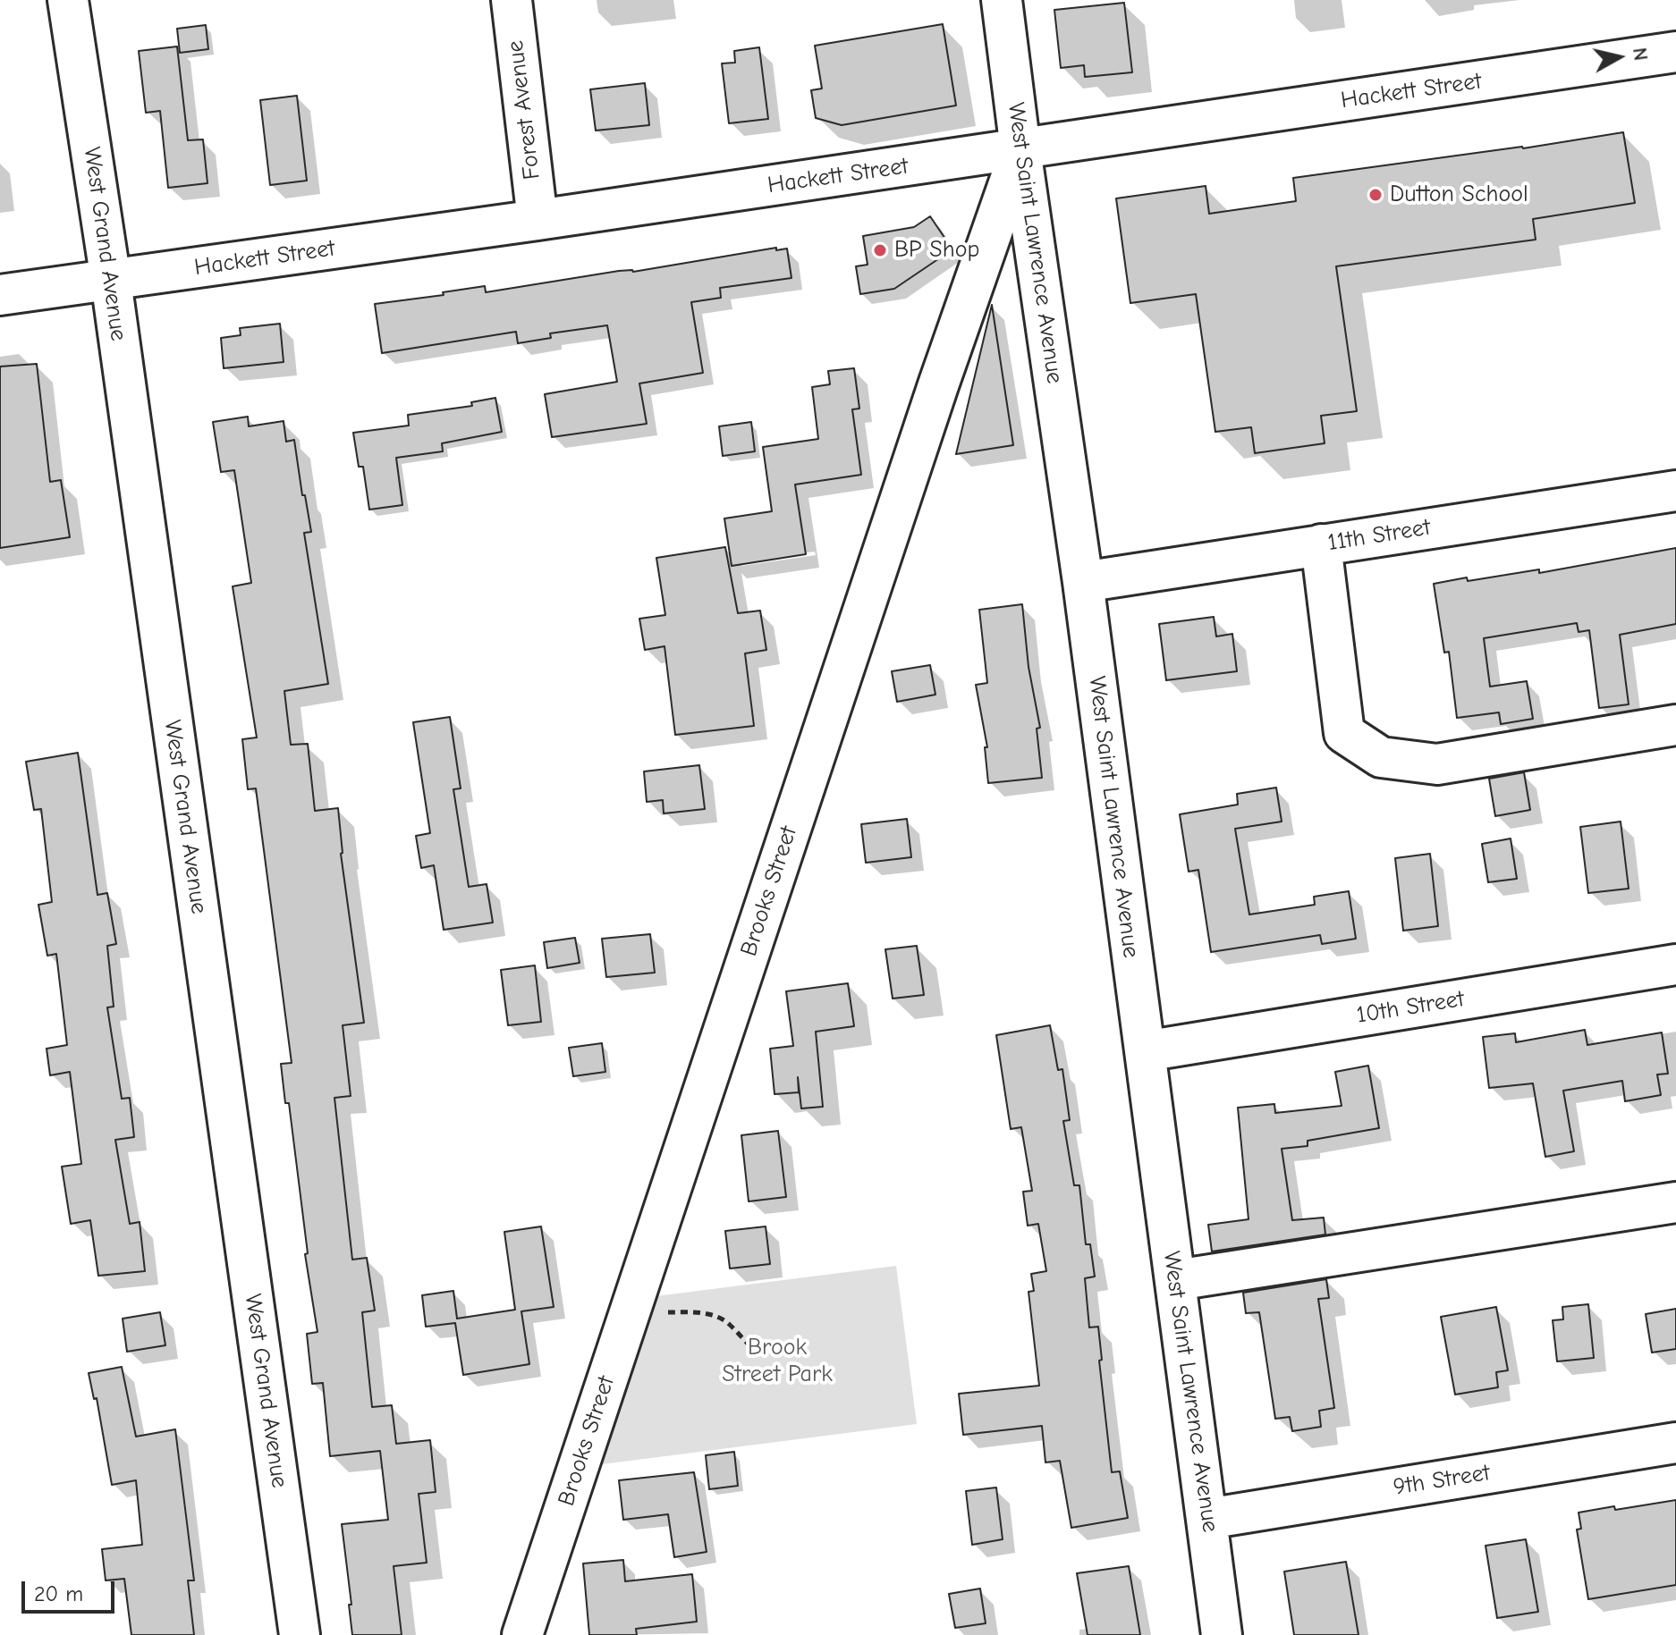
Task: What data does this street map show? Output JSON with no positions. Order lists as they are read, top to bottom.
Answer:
{
  "streets": {
    "street": [
      "Hackett Street",
      "Forest Avenue",
      "West Saint Lawrence Avenue",
      "West Grand Avenue",
      "11th Street",
      "Brooks Street",
      "10th Street",
      "9th Street"
    ]
  },
  "crossings": [
    ["Hackett Street", "Forest Avenue"],
    ["Hackett Street", "West Saint Lawrence Avenue"],
    ["Hackett Street", "West Grand Avenue"],
    ["Hackett Street", "Brooks Street"],
    ["West Saint Lawrence Avenue", "11th Street"],
    ["West Saint Lawrence Avenue", "Brooks Street"],
    ["West Saint Lawrence Avenue", "10th Street"],
    ["West Saint Lawrence Avenue", "9th Street"]
  ],
  "parks": ["Brook Street Park"],
  "places": ["Dutton School", "BP Shop"],
  "scale_bar": "20 m",
  "north": "right"
}
